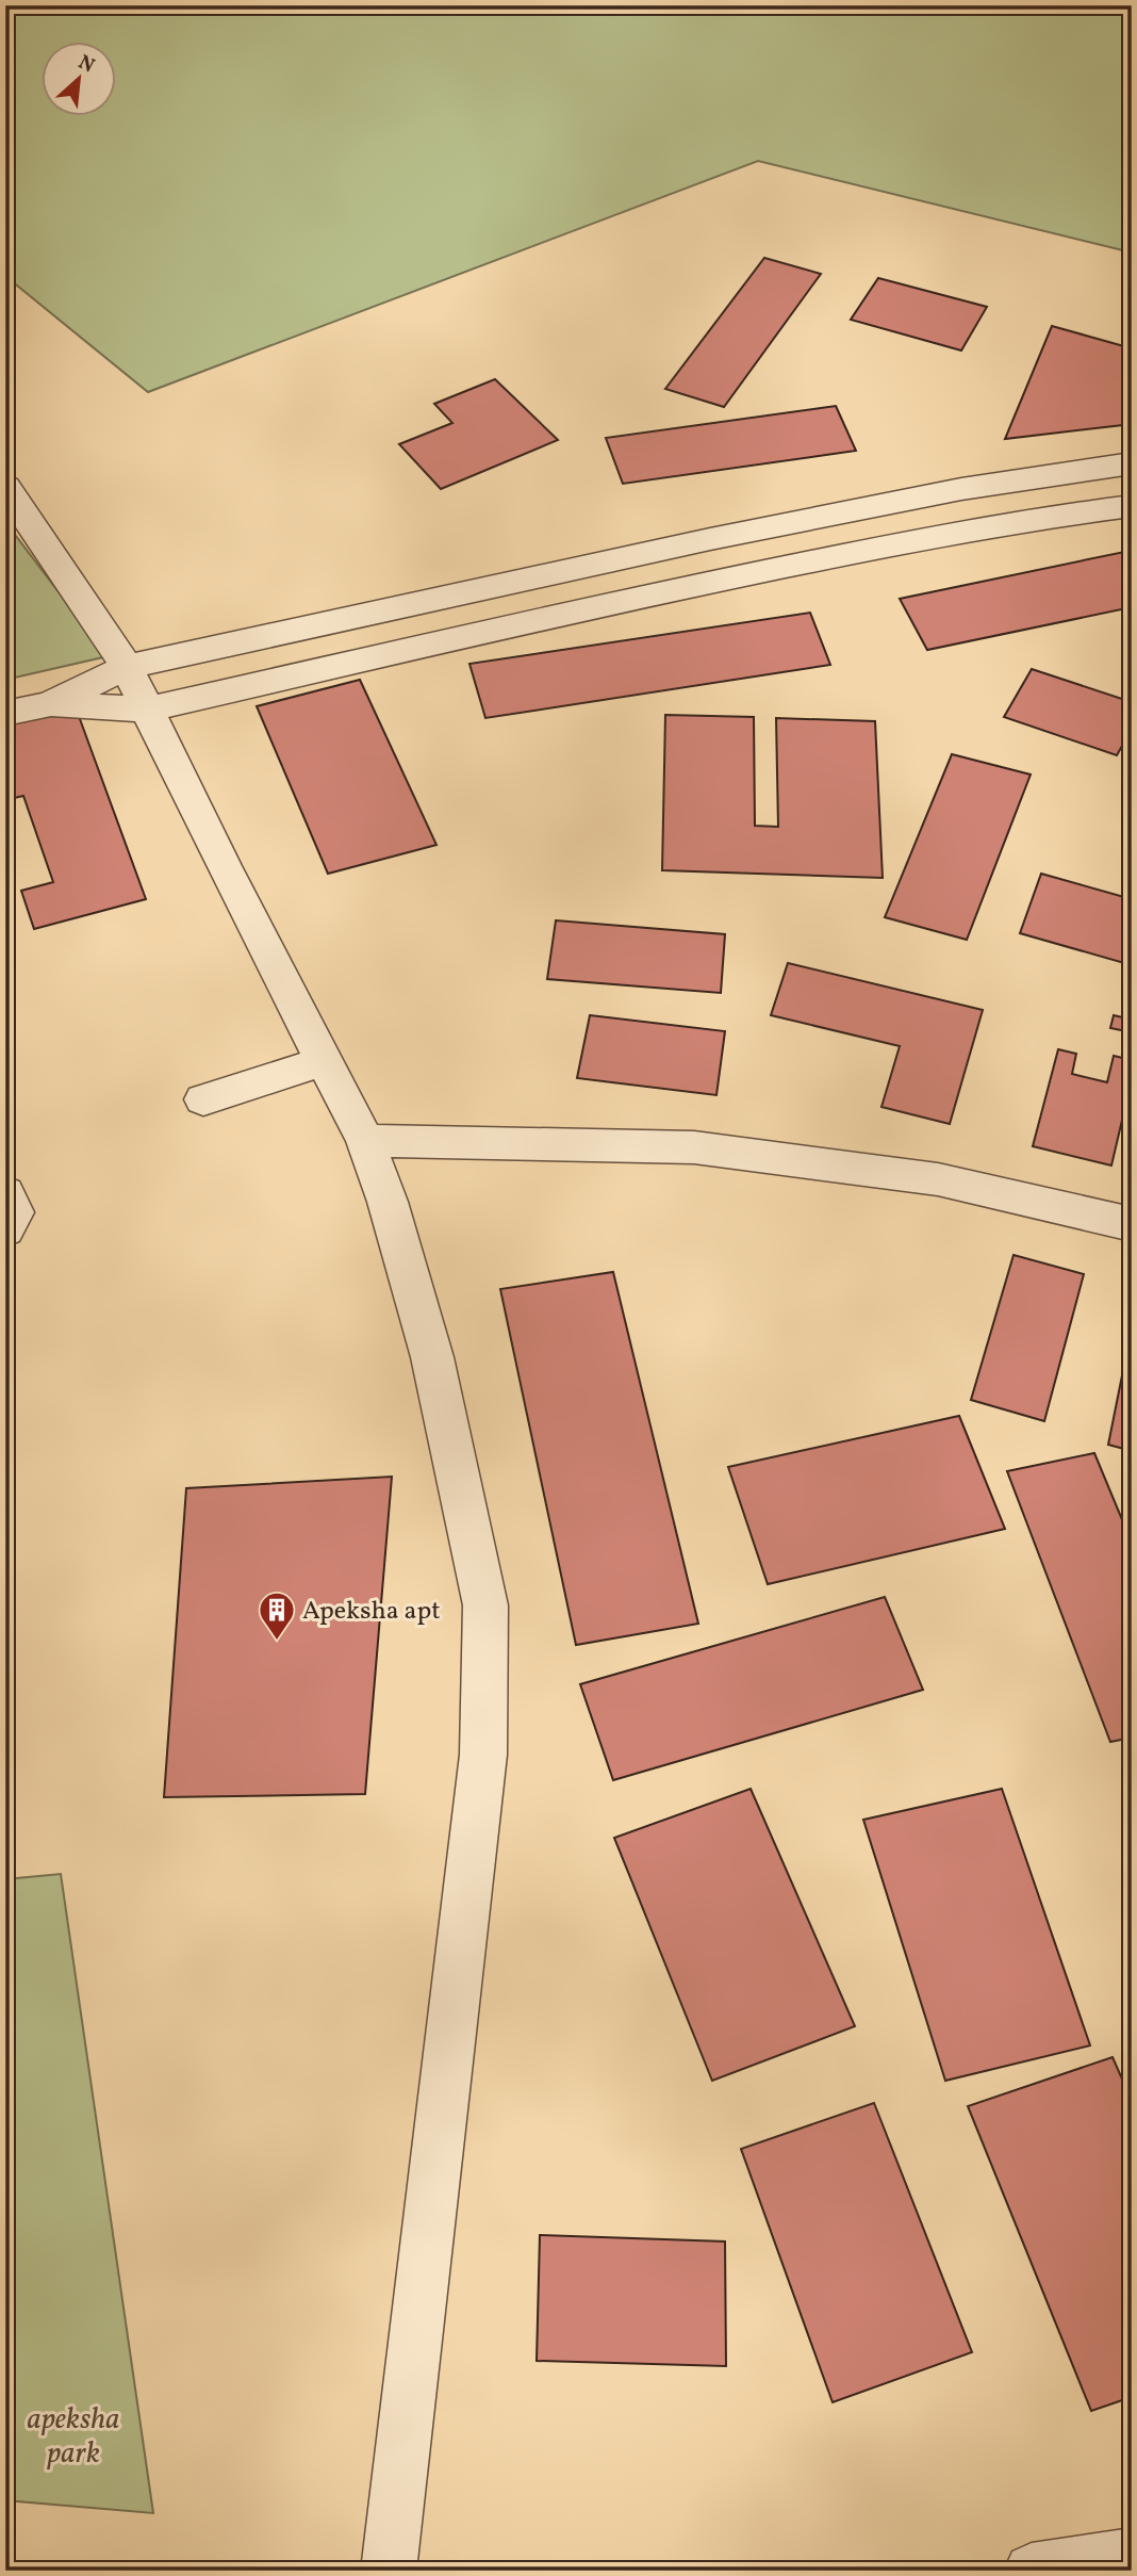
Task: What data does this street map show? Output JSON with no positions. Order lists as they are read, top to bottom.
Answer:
{
  "parks": ["apeksha park"],
  "places": {
    "building": ["Apeksha apt"]
  },
  "north": "top right"
}
